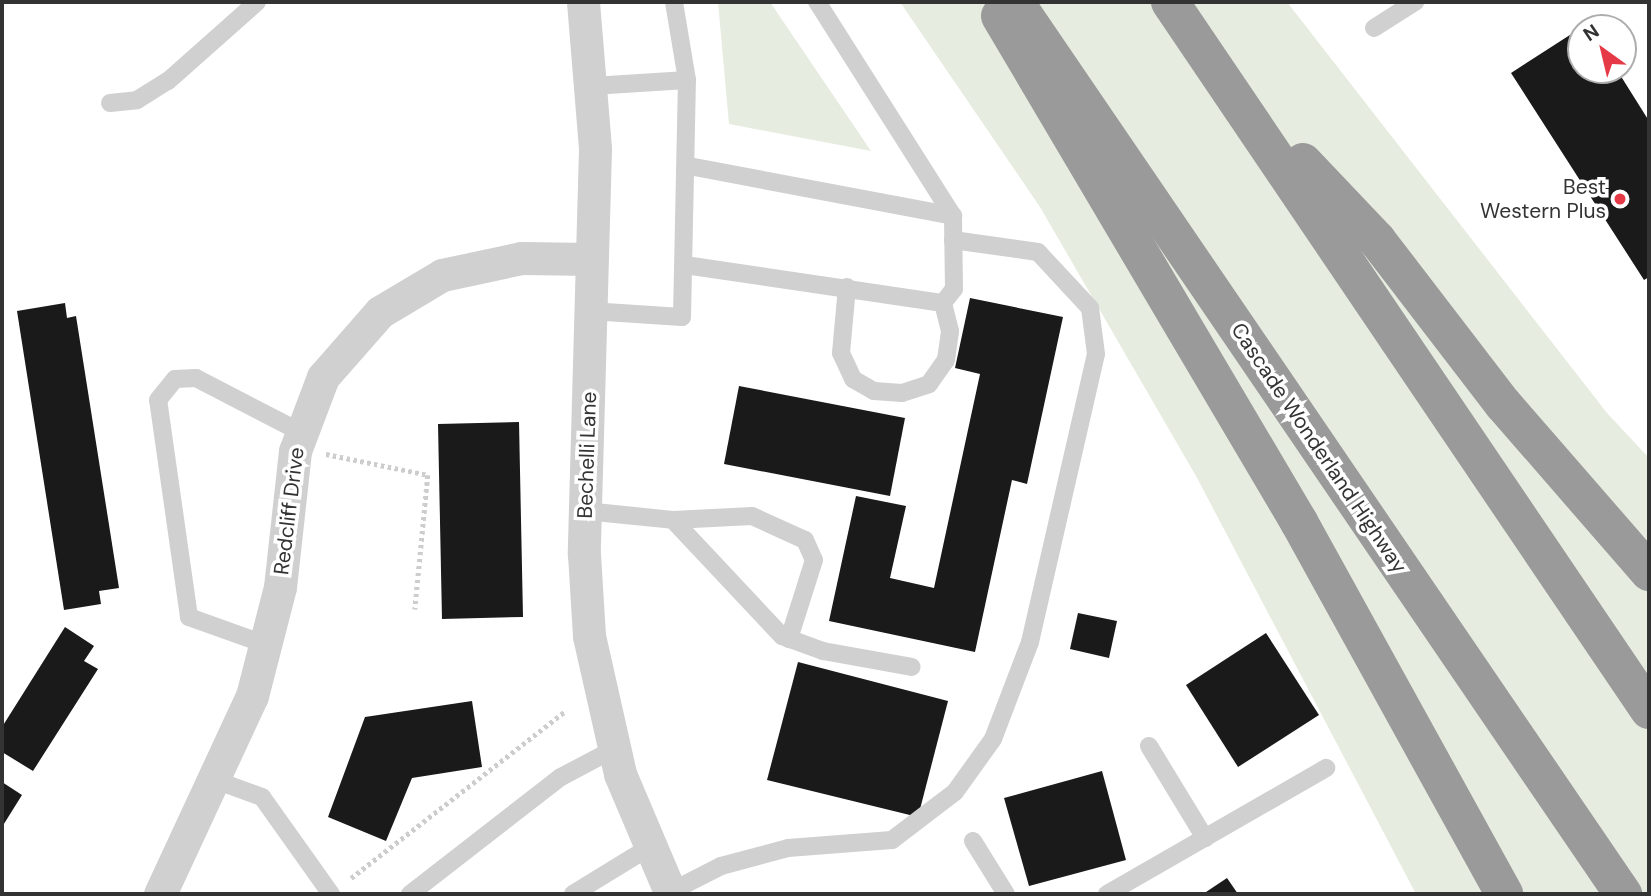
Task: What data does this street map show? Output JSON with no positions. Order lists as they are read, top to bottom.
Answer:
{
  "streets": {
    "highway": ["Cascade Wonderland Highway"],
    "street": ["Bechelli Lane", "Redcliff Drive"]
  },
  "crossings": [
    ["Bechelli Lane", "Redcliff Drive"]
  ],
  "places": ["Best Western Plus"],
  "north": "top left"
}
